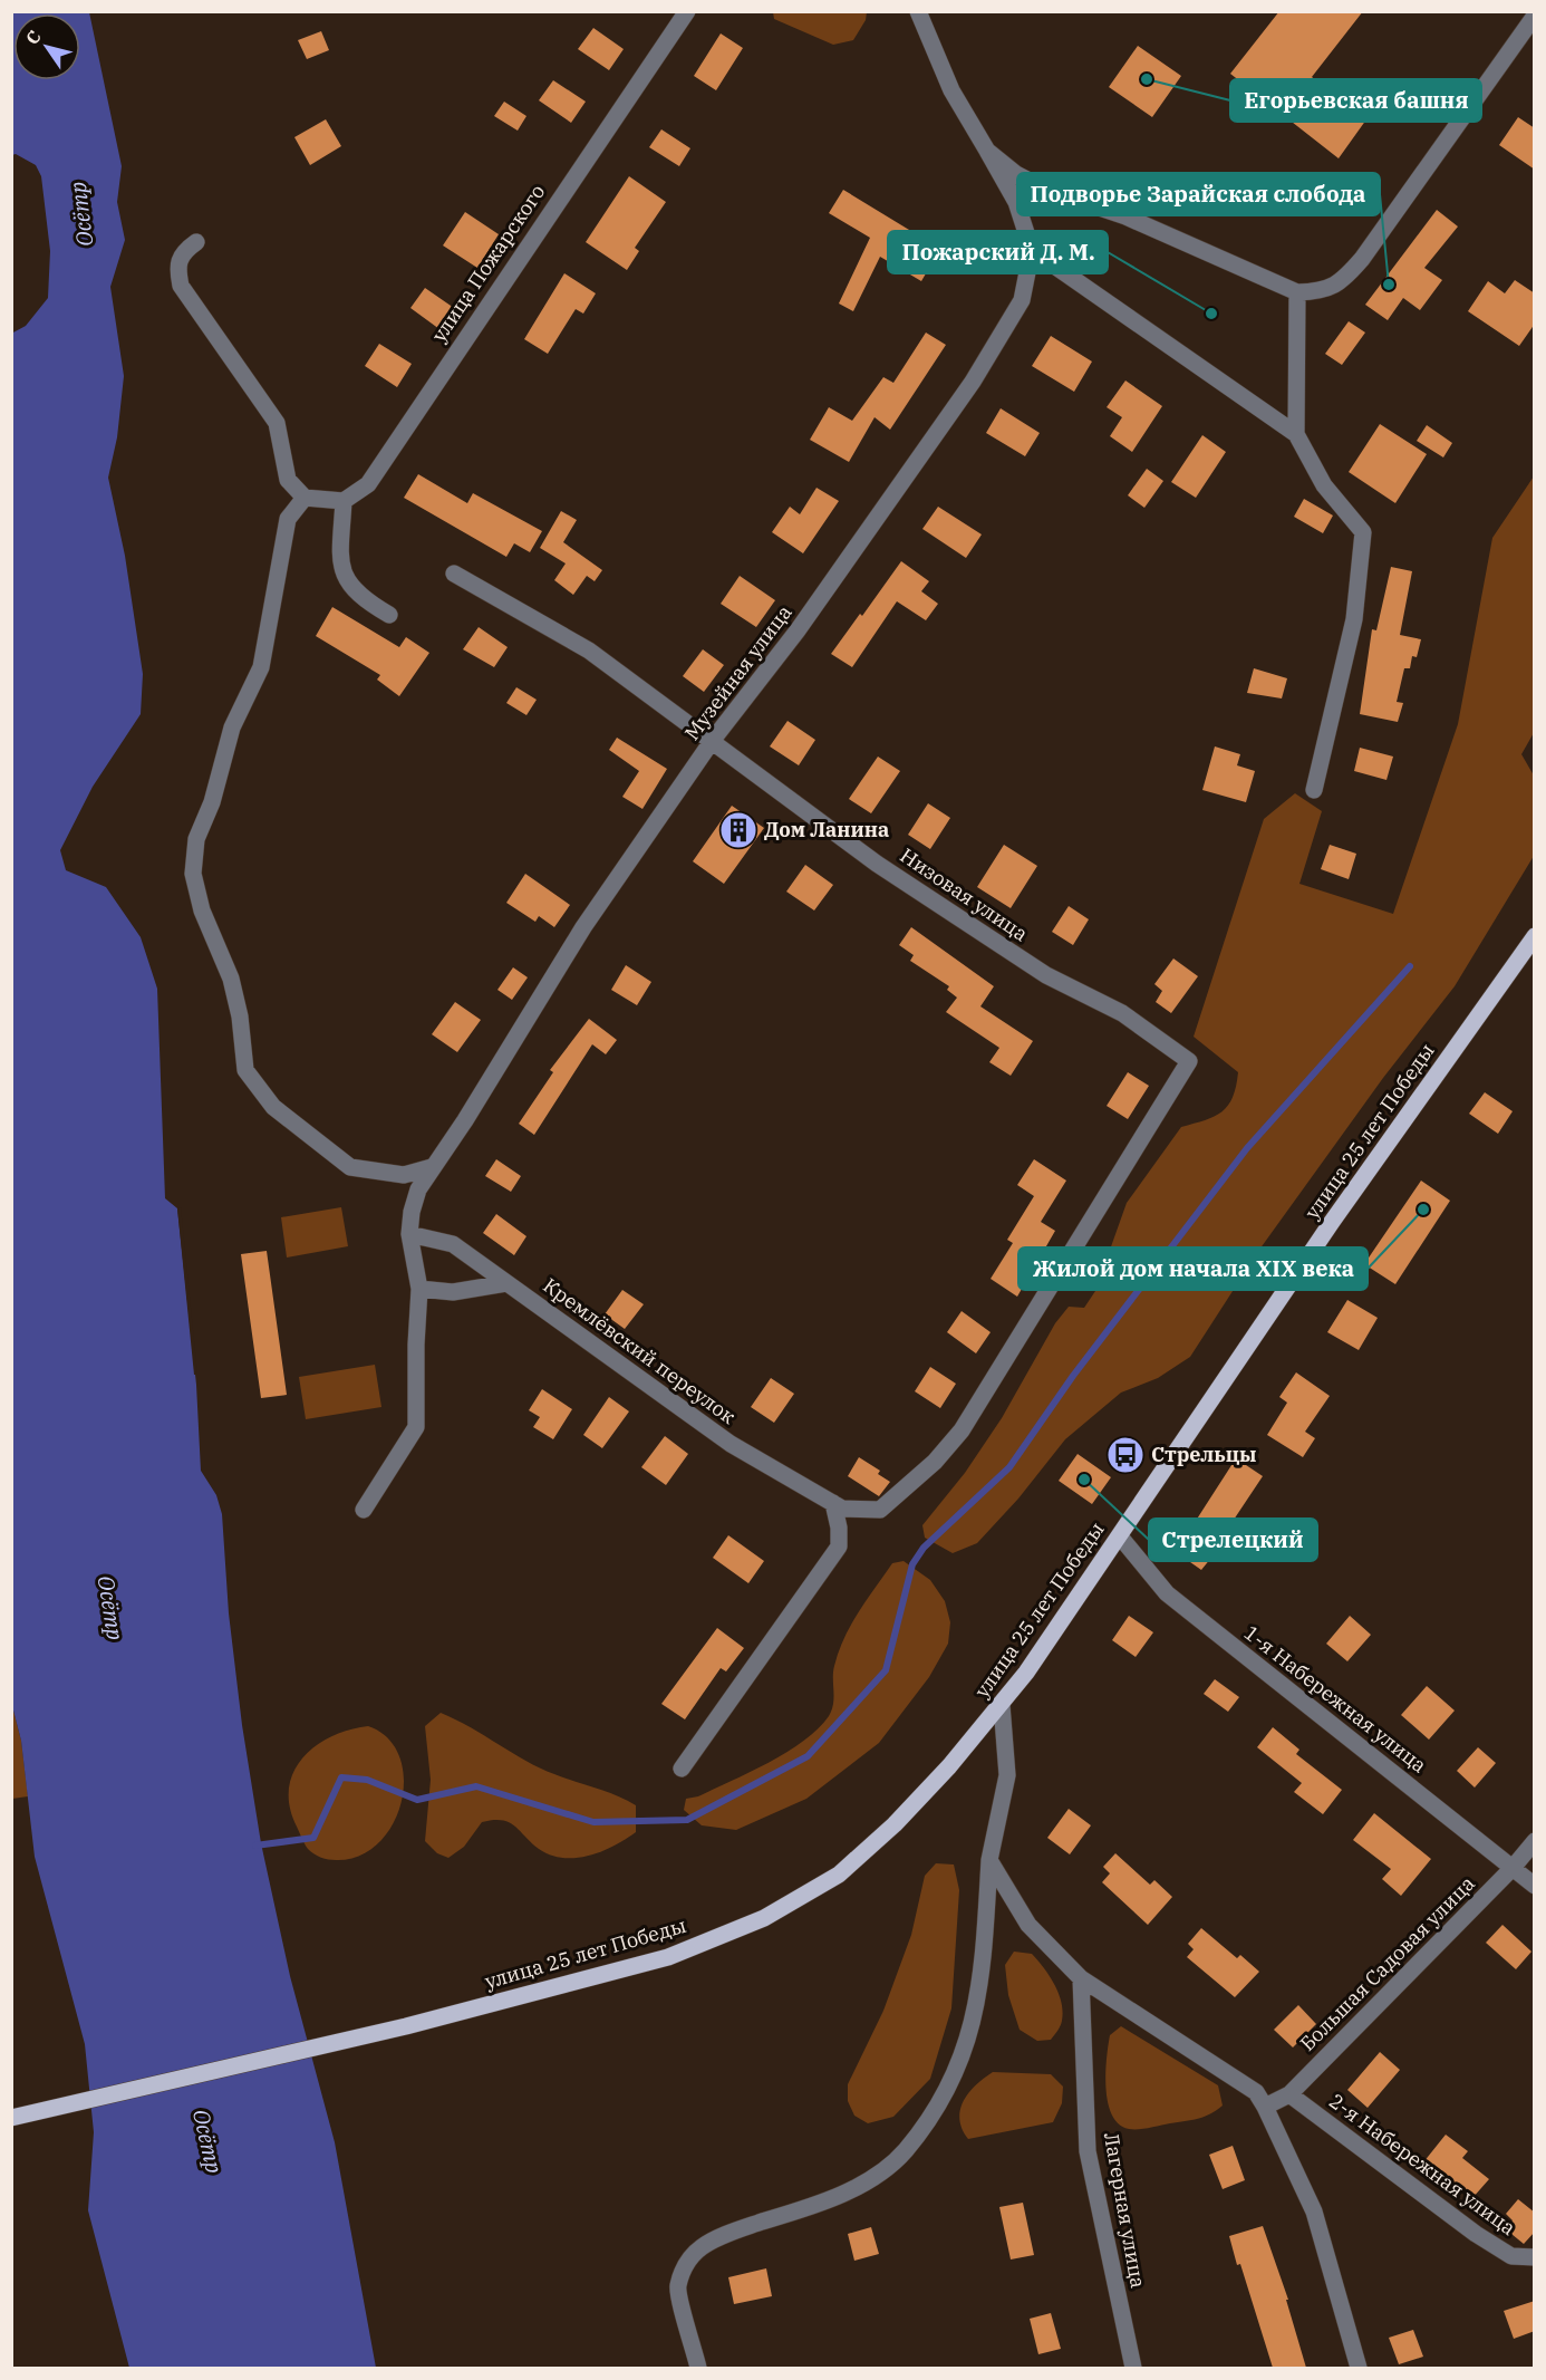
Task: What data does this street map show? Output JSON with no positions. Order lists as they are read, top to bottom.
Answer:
{
  "streets": {
    "main road": ["улица 25 лет Победы"],
    "street": [
      "улица Пожарского",
      "Музейная улица",
      "Низовая улица",
      "Кремлёвский переулок",
      "1-я Набережная улица",
      "Большая Садовая улица",
      "2-я Набережная улица",
      "Лагерная улица"
    ]
  },
  "crossings": [
    ["Музейная улица", "Низовая улица"],
    ["Музейная улица", "Кремлёвский переулок"],
    ["Низовая улица", "Кремлёвский переулок"],
    ["улица 25 лет Победы", "1-я Набережная улица"],
    ["1-я Набережная улица", "Большая Садовая улица"],
    ["Большая Садовая улица", "2-я Набережная улица"]
  ],
  "water": ["Осётр"],
  "places": {
    "other": [
      "Егорьевская башня",
      "Подворье Зарайская слобода",
      "Пожарский Д. М.",
      "Жилой дом начала XIX века",
      "Стрелецкий"
    ],
    "building": ["Дом Ланина"],
    "bus stop": ["Стрельцы"]
  },
  "north": "top left"
}
